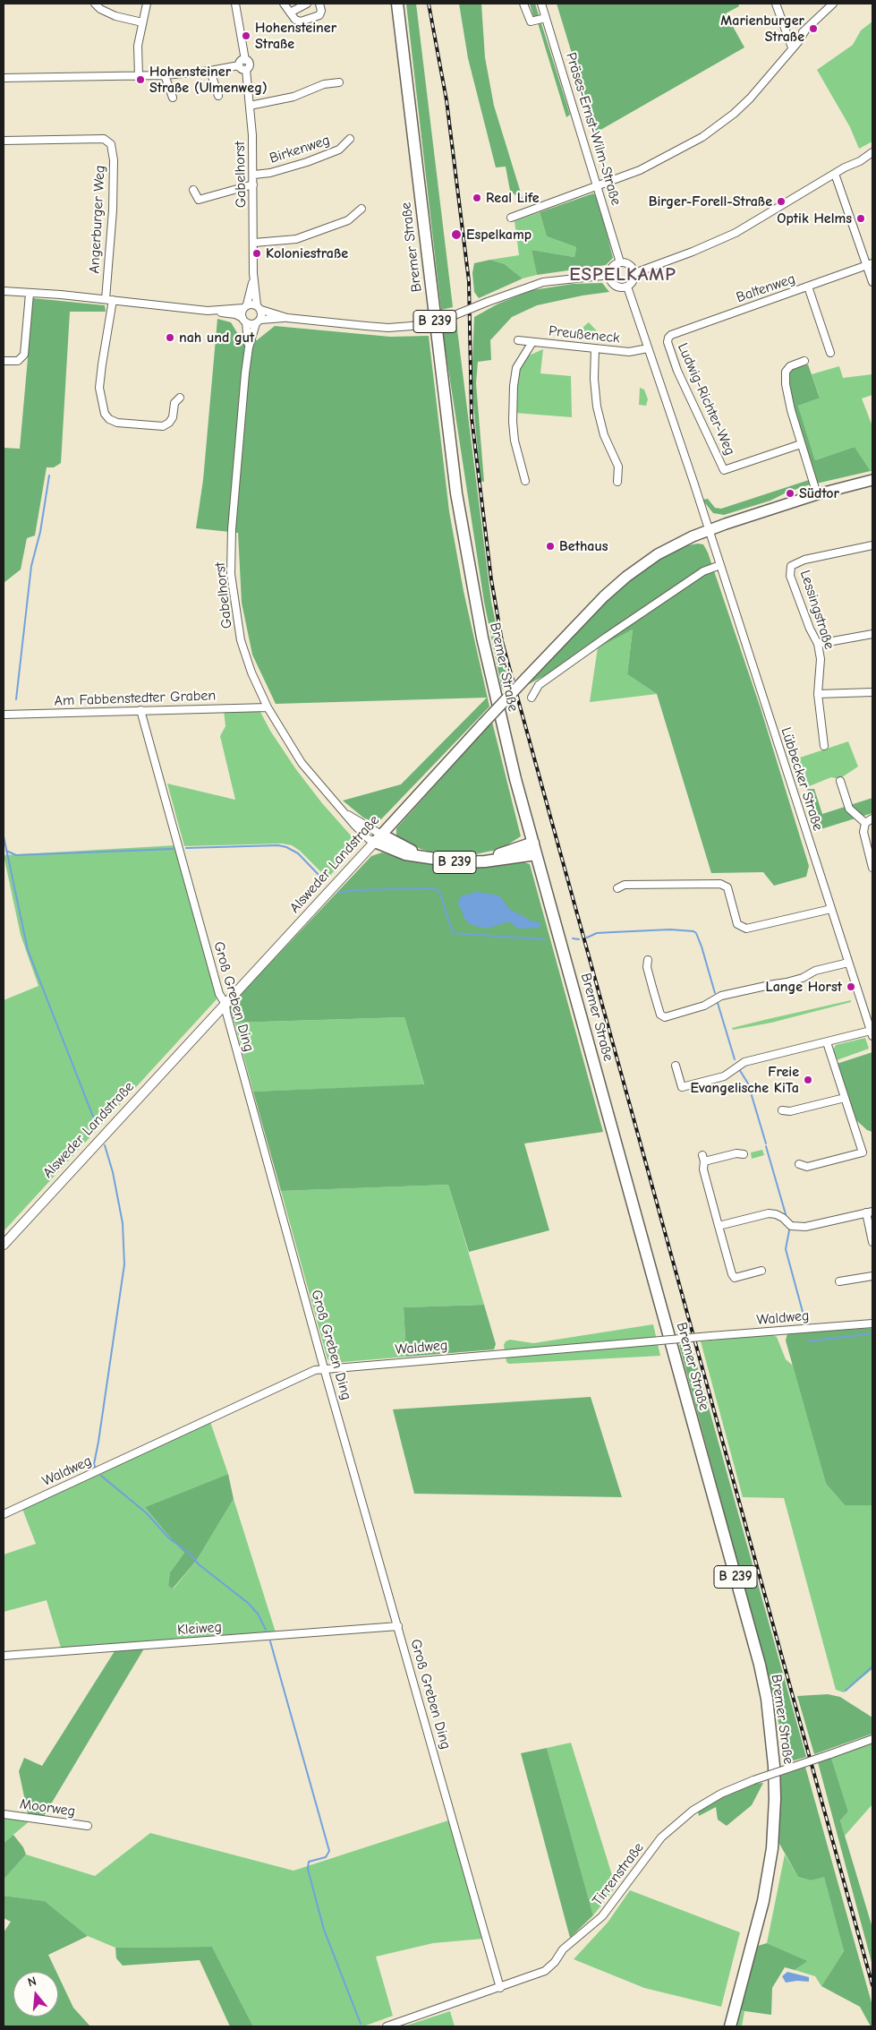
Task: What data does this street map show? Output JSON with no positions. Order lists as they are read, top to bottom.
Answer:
{
  "streets": {
    "main road": ["Bremer Straße", "B 239", "Alsweder Landstraße"],
    "street": [
      "Präses-Ernst-Wilm-Straße",
      "Birkenweg",
      "Gabelhorst",
      "Angerburger Weg",
      "Baltenweg",
      "Preußeneck",
      "Ludwig-Richter-Weg",
      "Lessingstraße",
      "Am Fabbenstedter Graben",
      "Lübbecker Straße",
      "Groß Greben Ding",
      "Waldweg",
      "Kleiweg",
      "Moorweg",
      "Tirrenstraße"
    ]
  },
  "crossings": [
    ["Birkenweg", "Gabelhorst"],
    ["Gabelhorst", "B 239"],
    ["Gabelhorst", "Am Fabbenstedter Graben"],
    ["Gabelhorst", "Alsweder Landstraße"],
    ["Bremer Straße", "B 239"],
    ["Baltenweg", "Ludwig-Richter-Weg"],
    ["B 239", "Alsweder Landstraße"],
    ["Am Fabbenstedter Graben", "Groß Greben Ding"],
    ["Lübbecker Straße", "Alsweder Landstraße"],
    ["Alsweder Landstraße", "Groß Greben Ding"],
    ["Groß Greben Ding", "Waldweg"],
    ["Groß Greben Ding", "Kleiweg"],
    ["Groß Greben Ding", "Tirrenstraße"]
  ],
  "districts": ["ESPELKAMP"],
  "places": [
    "Marienburger Straße",
    "Hohensteiner Straße",
    "Hohensteiner Straße (Ulmenweg)",
    "Real Life",
    "Birger-Forell-Straße",
    "Optik Helms",
    "Espelkamp",
    "Koloniestraße",
    "nah und gut",
    "Südtor",
    "Bethaus",
    "Lange Horst",
    "Freie Evangelische KiTa"
  ],
  "north": "top"
}
